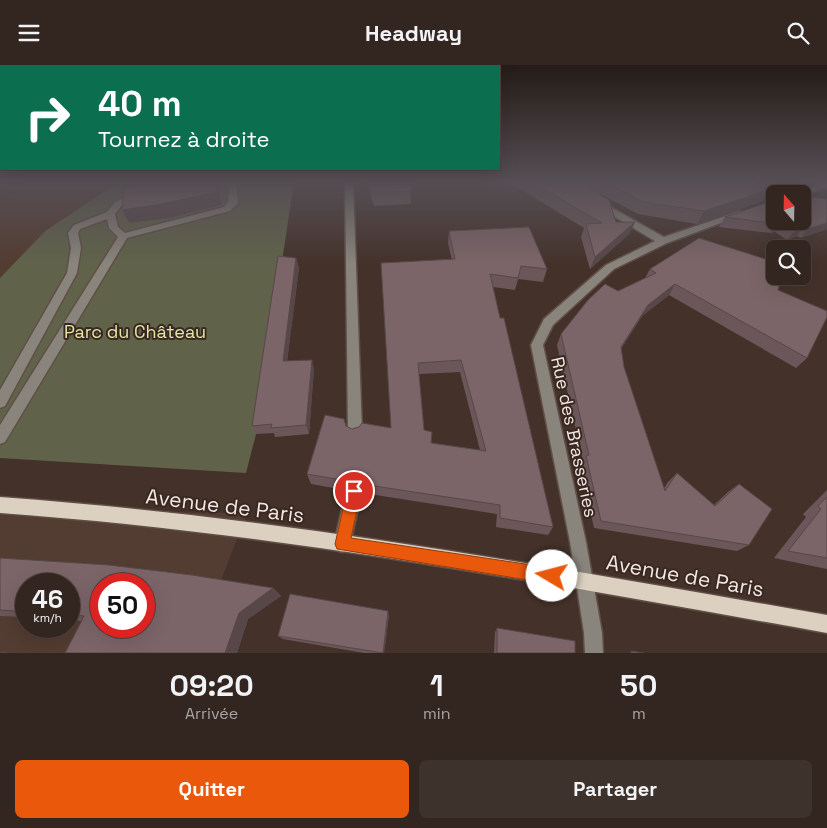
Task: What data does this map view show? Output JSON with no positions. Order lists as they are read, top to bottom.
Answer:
{
  "streets": {
    "main road": ["Avenue de Paris"],
    "street": ["Rue des Brasseries"]
  },
  "crossings": [
    ["Rue des Brasseries", "Avenue de Paris"]
  ],
  "parks": ["Parc du Château"],
  "north": "top",
  "page": {
    "header": "Headway",
    "turn": ["40 m", "Tournez à droite"],
    "speed": "46 km/h",
    "limit": "50",
    "eta": [
      "09:20",
      "Arrivée",
      "1",
      "min",
      "50",
      "m"
    ],
    "buttons": ["Quitter", "Partager"]
  }
}
